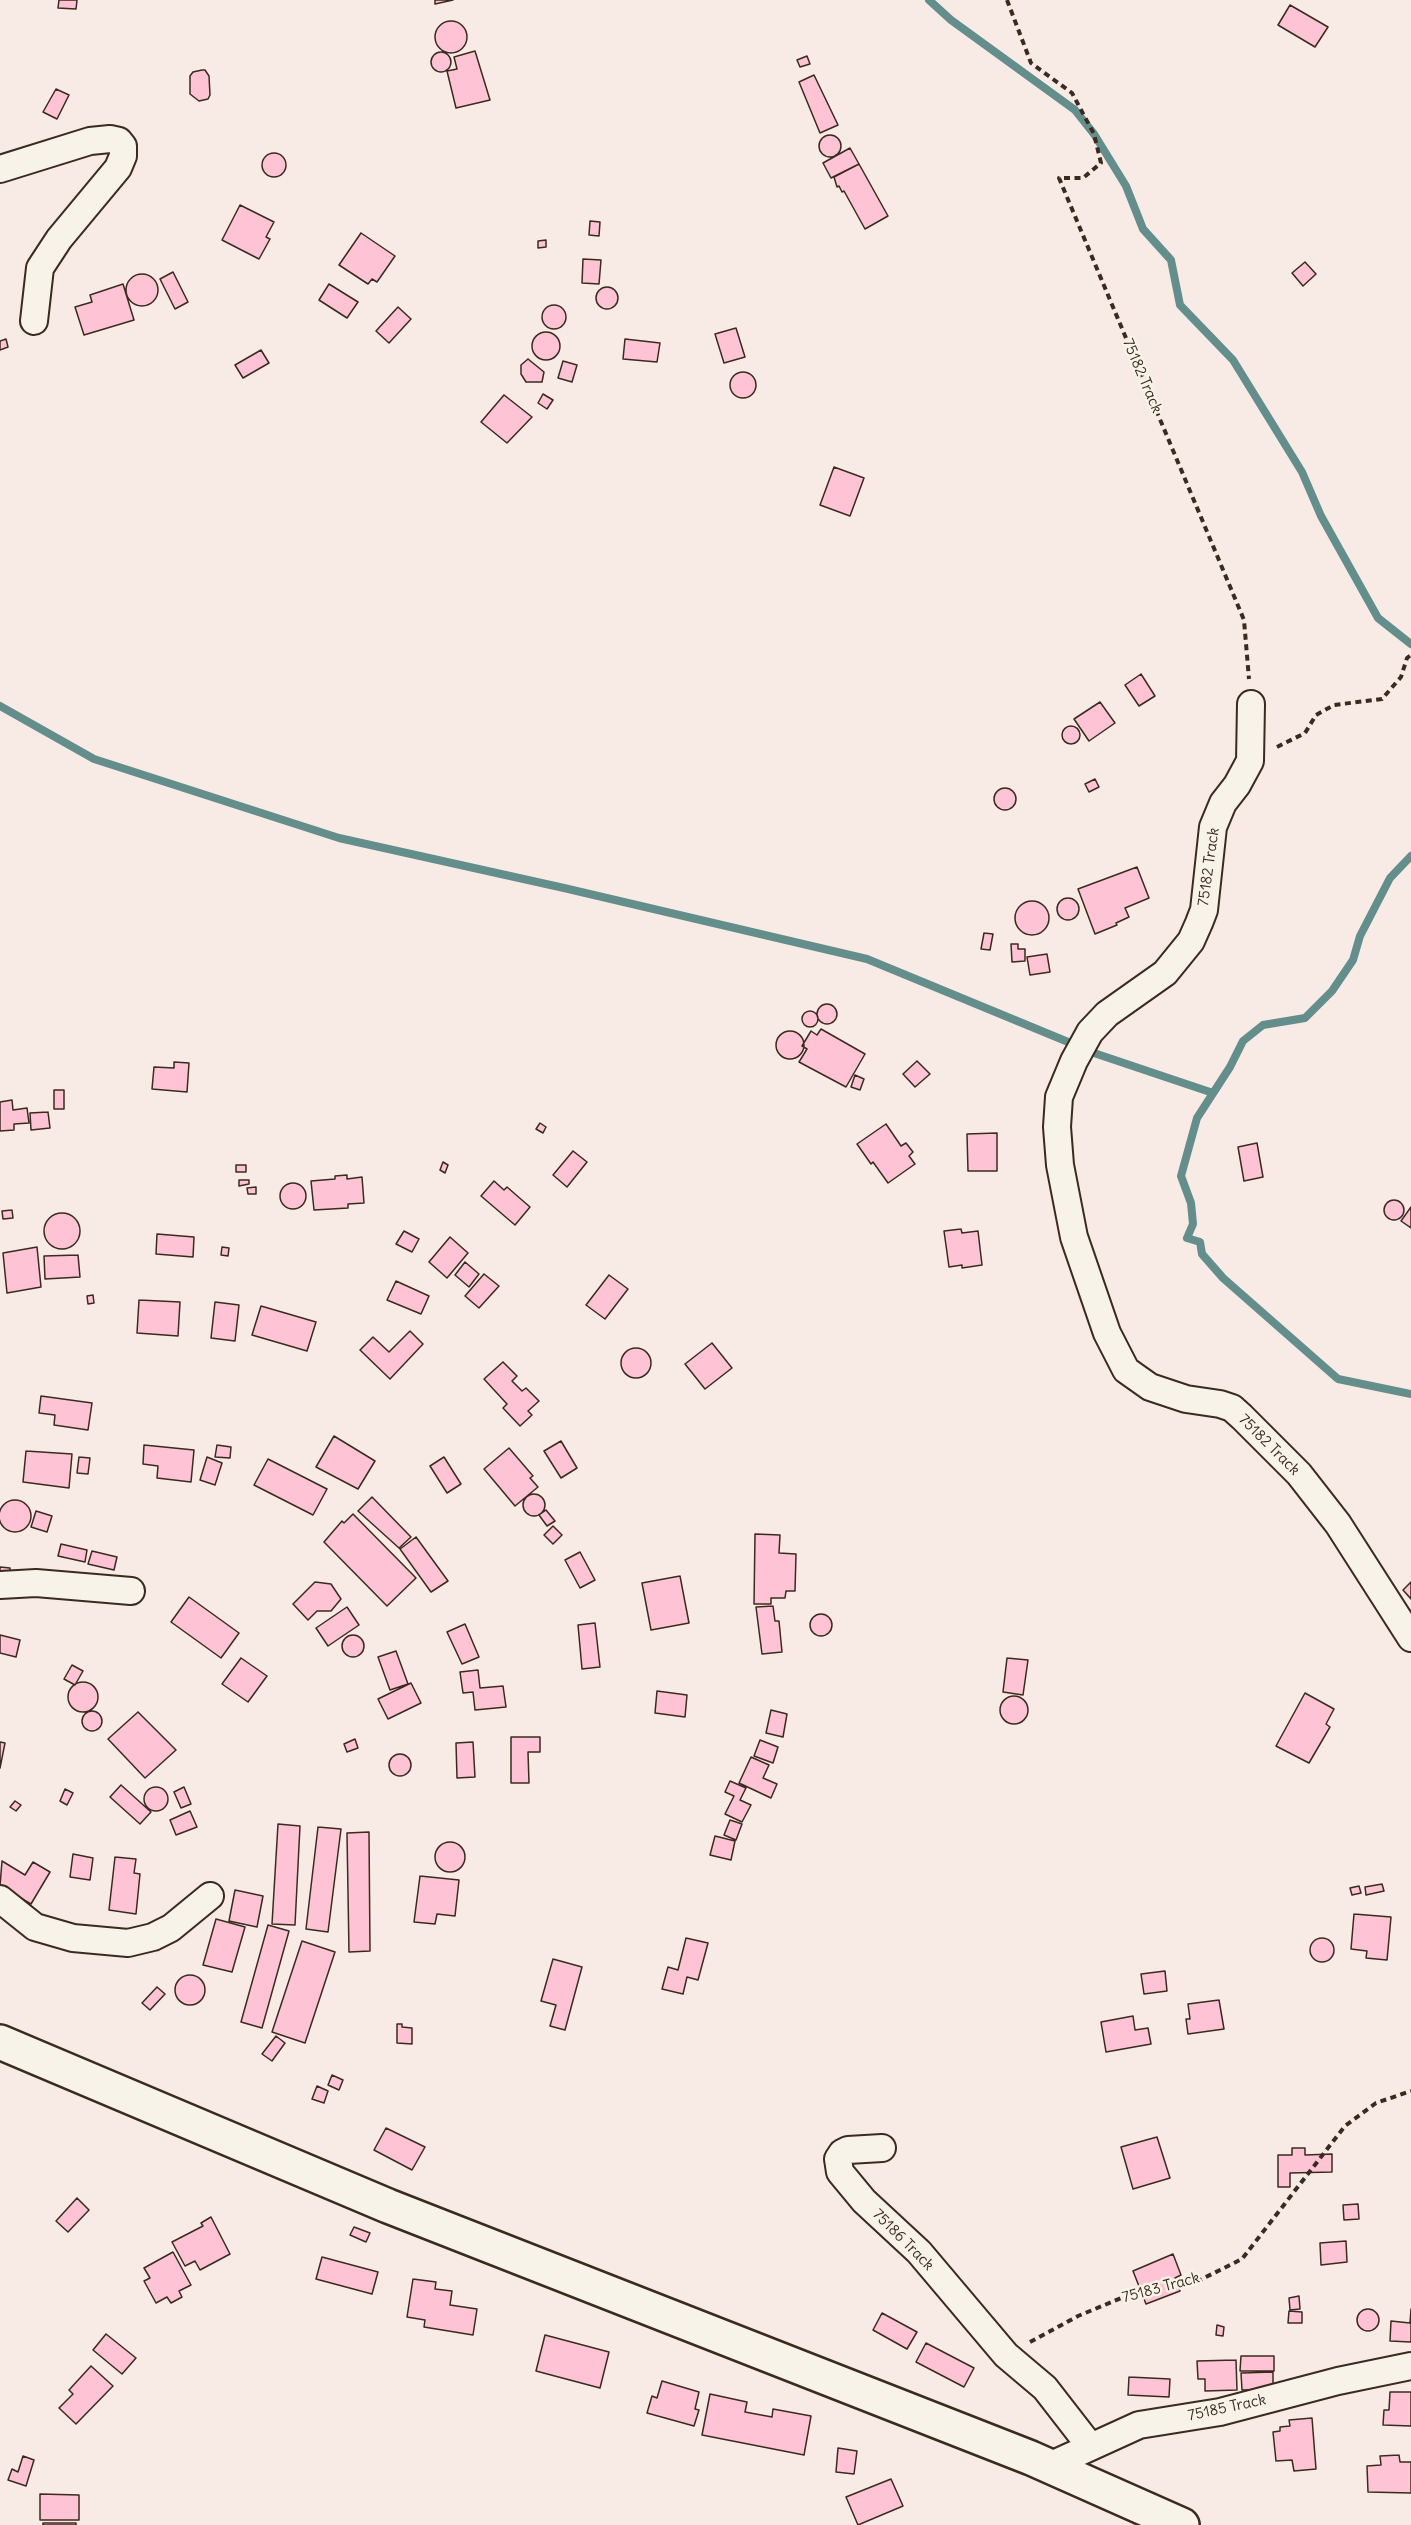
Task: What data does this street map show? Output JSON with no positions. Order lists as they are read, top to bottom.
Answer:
{
  "streets": {
    "street": ["75182 Track", "75186 Track", "75185 Track"],
    "path": ["75183 Track"]
  },
  "crossings": [
    ["75186 Track", "75183 Track"]
  ]
}
